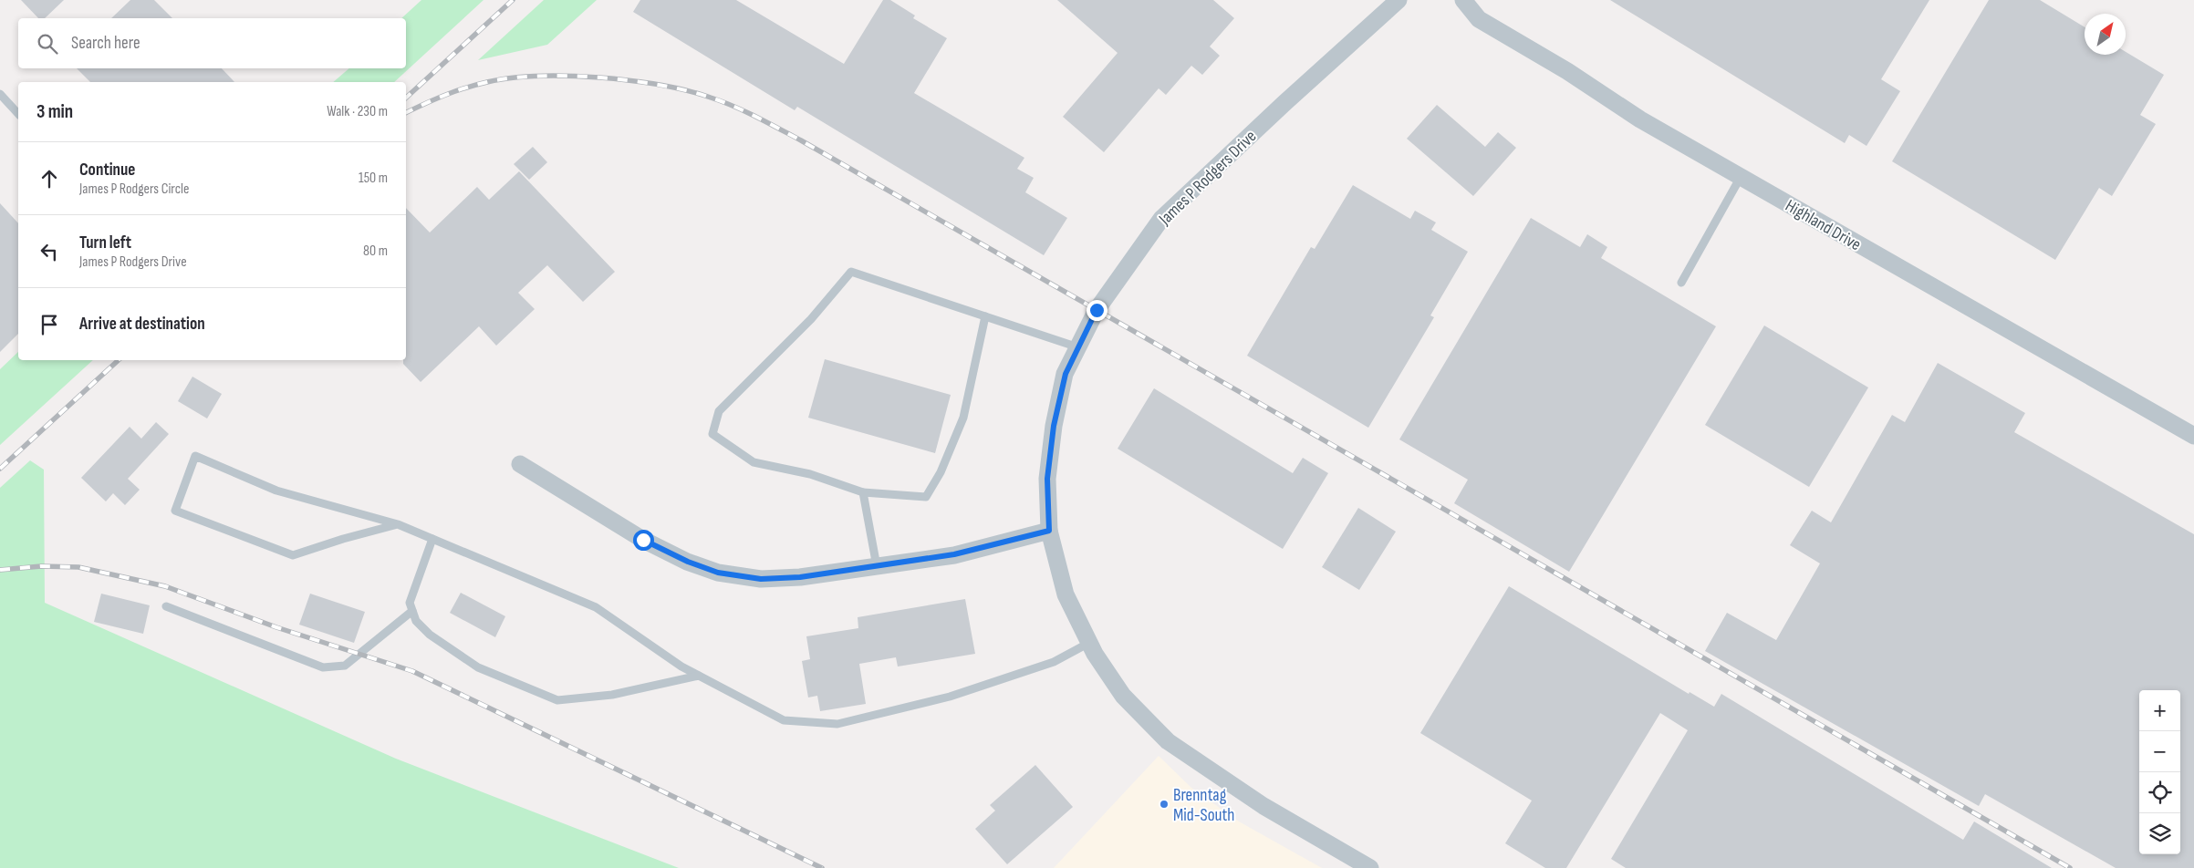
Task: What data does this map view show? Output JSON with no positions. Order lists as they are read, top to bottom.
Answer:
{
  "streets": {
    "street": ["James P Rodgers Drive", "Highland Drive"]
  },
  "places": ["Brenntag Mid-South"],
  "north": "top right",
  "page": {
    "search": "Search here",
    "heading": ["3 min", "Walk · 230 m"],
    "list": [
      ["Continue", "James P Rodgers Circle", "150 m"],
      ["Turn left", "James P Rodgers Drive", "80 m"],
      "Arrive at destination"
    ],
    "map_buttons": ["+", "−"]
  }
}
